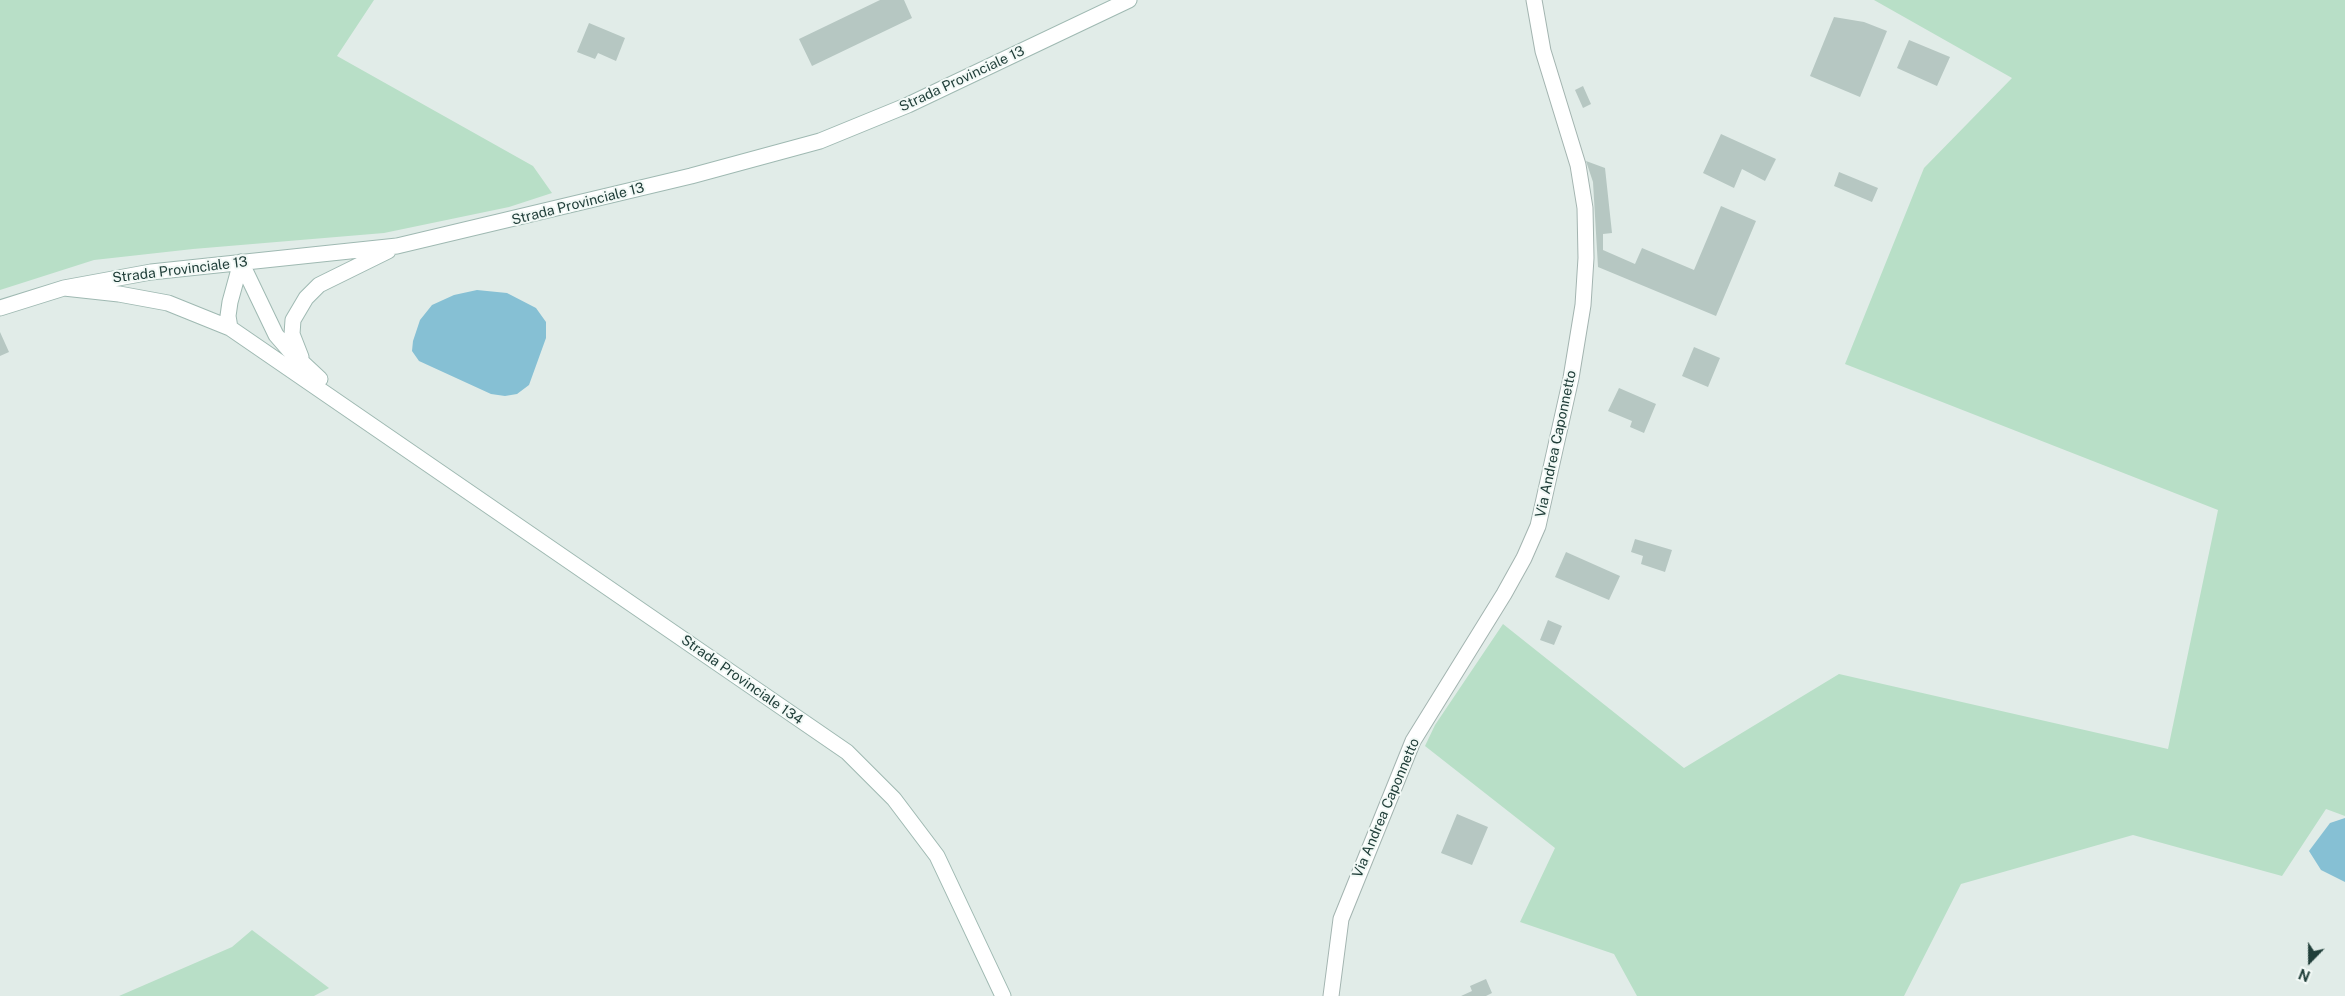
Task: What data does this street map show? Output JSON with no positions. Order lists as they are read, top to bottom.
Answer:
{
  "streets": {
    "main road": ["Strada Provinciale 13", "Via Andrea Caponnetto", "Strada Provinciale 134"]
  },
  "north": "bottom"
}
